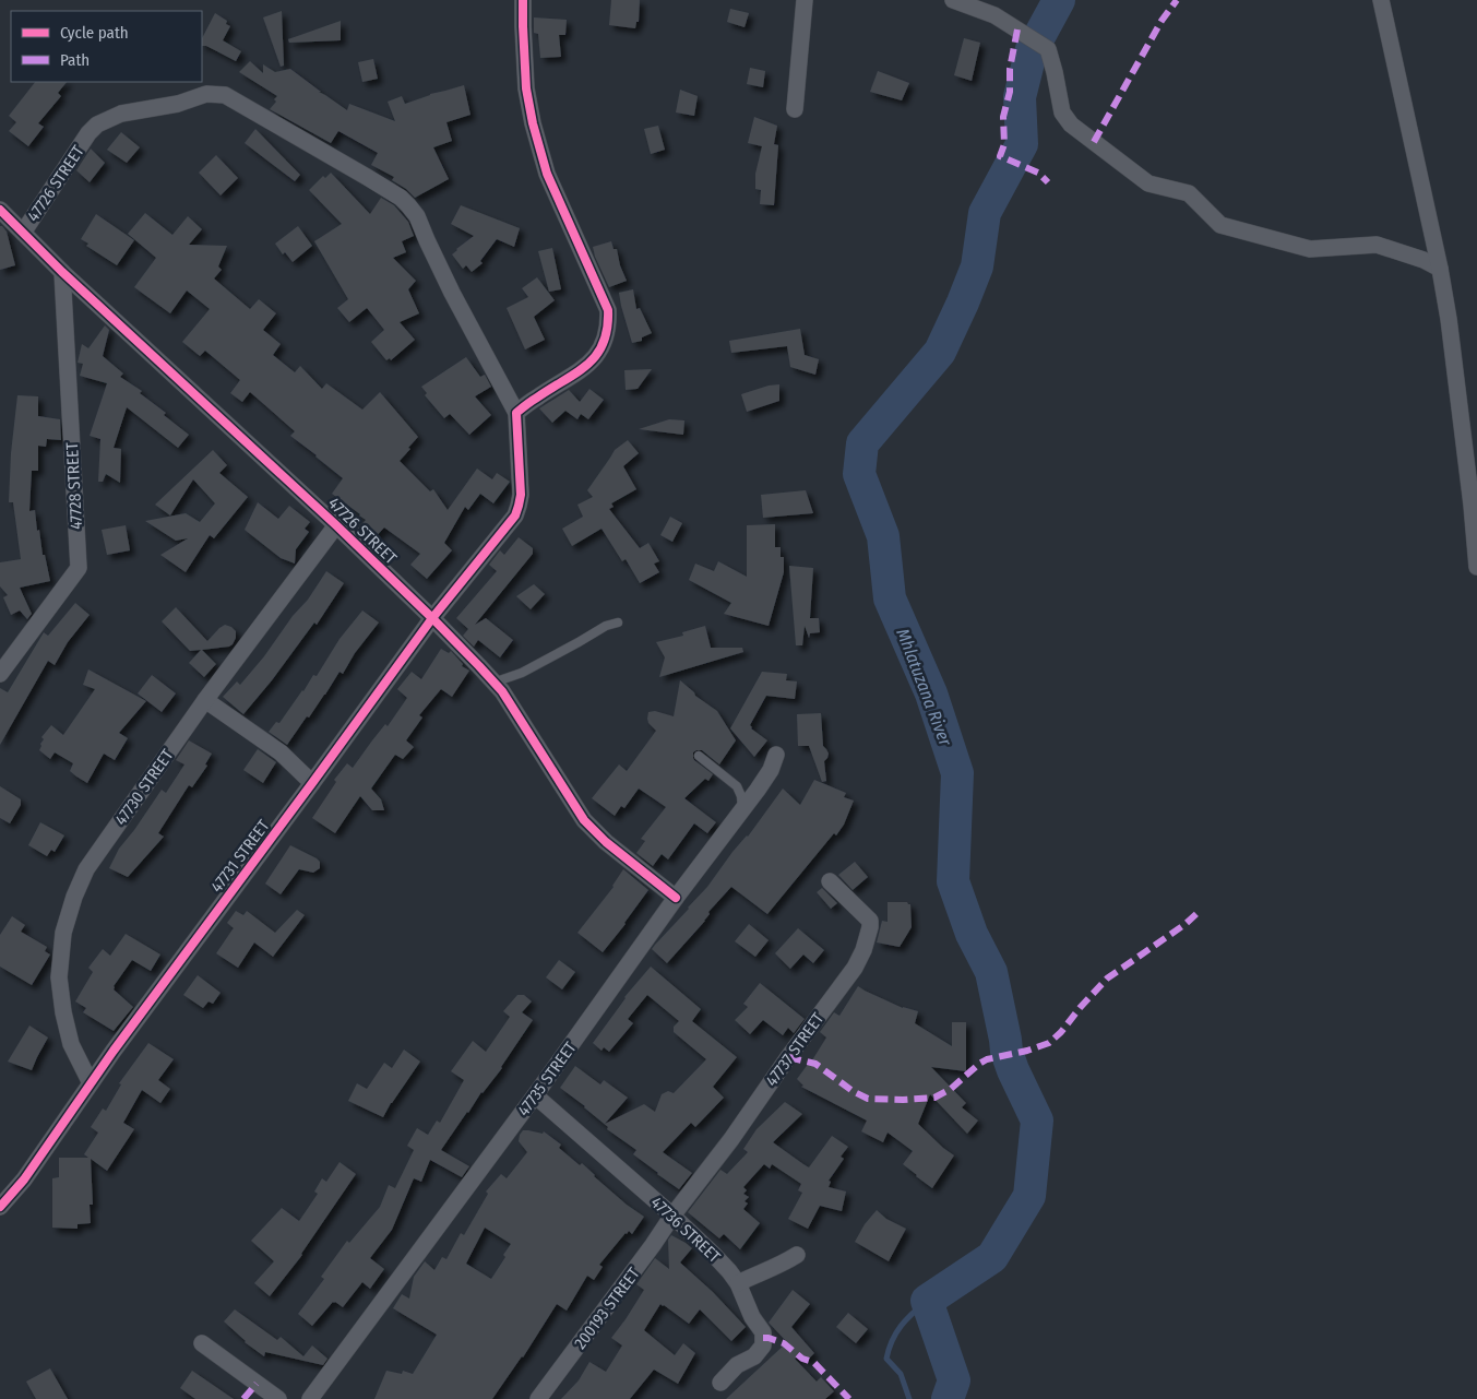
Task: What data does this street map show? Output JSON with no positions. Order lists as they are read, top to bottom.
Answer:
{
  "streets": {
    "street": [
      "47726 STREET",
      "47728 STREET",
      "47730 STREET",
      "47731 STREET",
      "47737 STREET",
      "47735 STREET",
      "47736 STREET",
      "200193 STREET"
    ]
  },
  "crossings": [
    ["47726 STREET", "47728 STREET"],
    ["47726 STREET", "47730 STREET"],
    ["47726 STREET", "47731 STREET"],
    ["47726 STREET", "47735 STREET"],
    ["47730 STREET", "47731 STREET"],
    ["47737 STREET", "47736 STREET"],
    ["47737 STREET", "200193 STREET"],
    ["47735 STREET", "47736 STREET"],
    ["47736 STREET", "200193 STREET"]
  ],
  "water": ["Mhlatuzana River"],
  "legend": ["Cycle path", "Path"]
}
